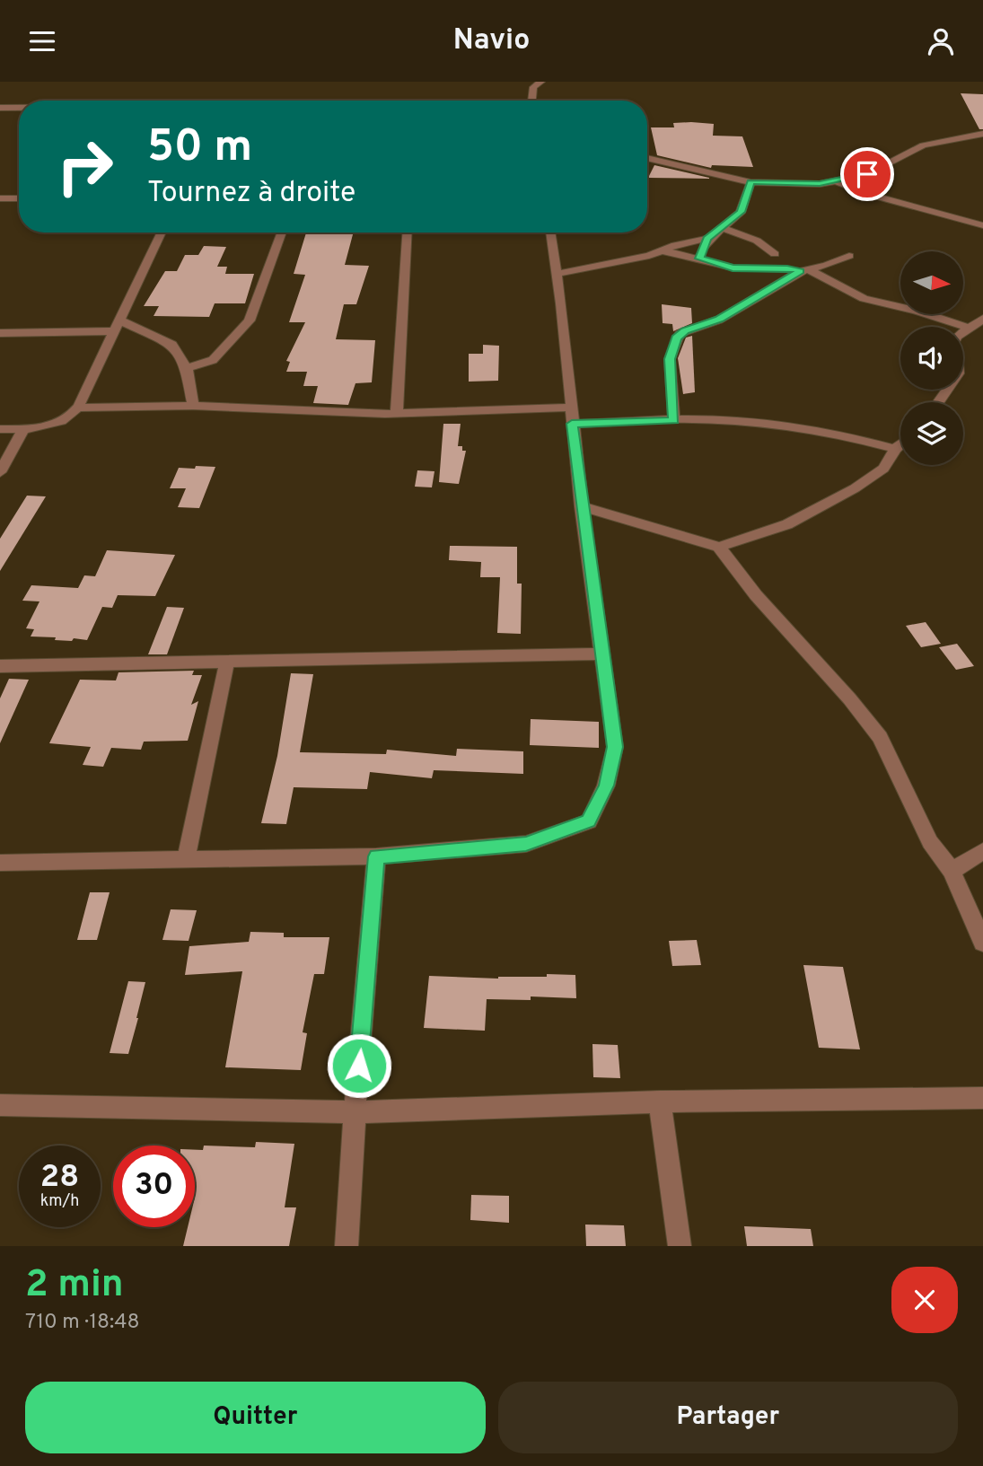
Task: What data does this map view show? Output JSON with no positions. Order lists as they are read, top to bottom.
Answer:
{
  "north": "right",
  "page": {
    "header": "Navio",
    "turn": ["50 m", "Tournez à droite"],
    "speed": "28 km/h",
    "limit": "30",
    "heading": ["2 min", "710 m · 18:48"],
    "buttons": ["Quitter", "Partager"]
  }
}
